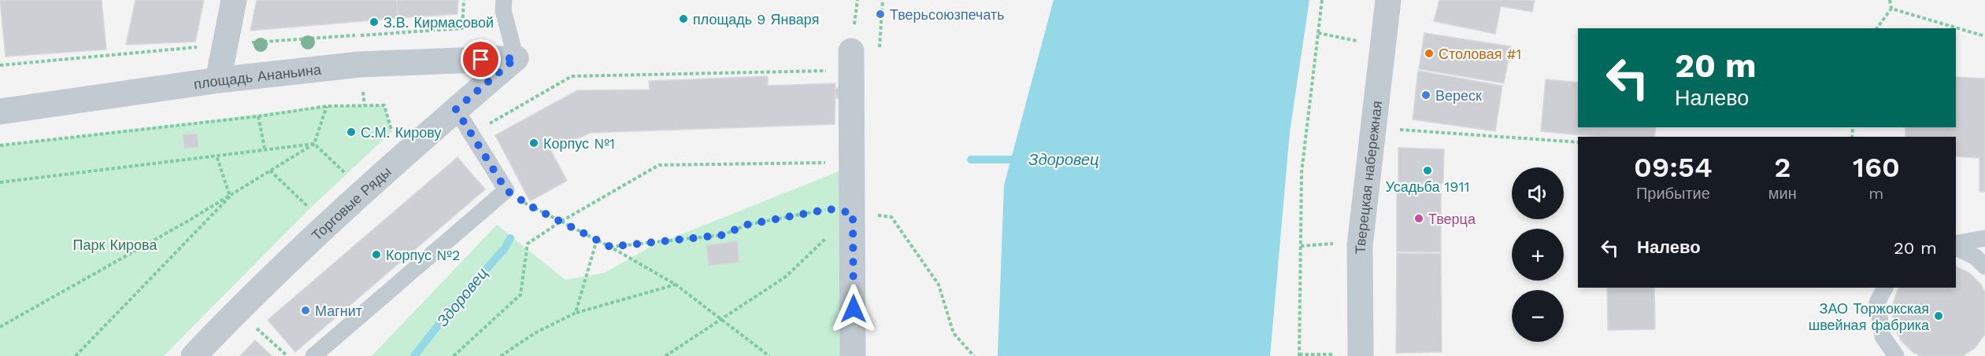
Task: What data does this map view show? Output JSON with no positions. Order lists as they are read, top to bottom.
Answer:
{
  "streets": {
    "street": ["площадь Ананьина", "Тверецкая набережная", "Торговые Ряды"]
  },
  "crossings": [
    ["площадь Ананьина", "Торговые Ряды"]
  ],
  "water": ["Здоровец"],
  "parks": ["Парк Кирова"],
  "places": [
    "Тверьсоюзпечать",
    "площадь 9 Января",
    "З.В. Кирмасовой",
    "Столовая #1",
    "Вереск",
    "С.М. Кирову",
    "Корпус №1",
    "Усадьба 1911",
    "Тверца",
    "Корпус №2",
    "Магнит",
    "ЗАО Торжокская швейная фабрика"
  ],
  "page": {
    "turn": ["20 m", "Налево"],
    "eta": [
      "09:54",
      "Прибытие",
      "2",
      "мин",
      "160",
      "m"
    ],
    "map_buttons": ["+", "−"],
    "list": [
      {
        "name": "Налево",
        "value": "20 m"
      }
    ]
  }
}
